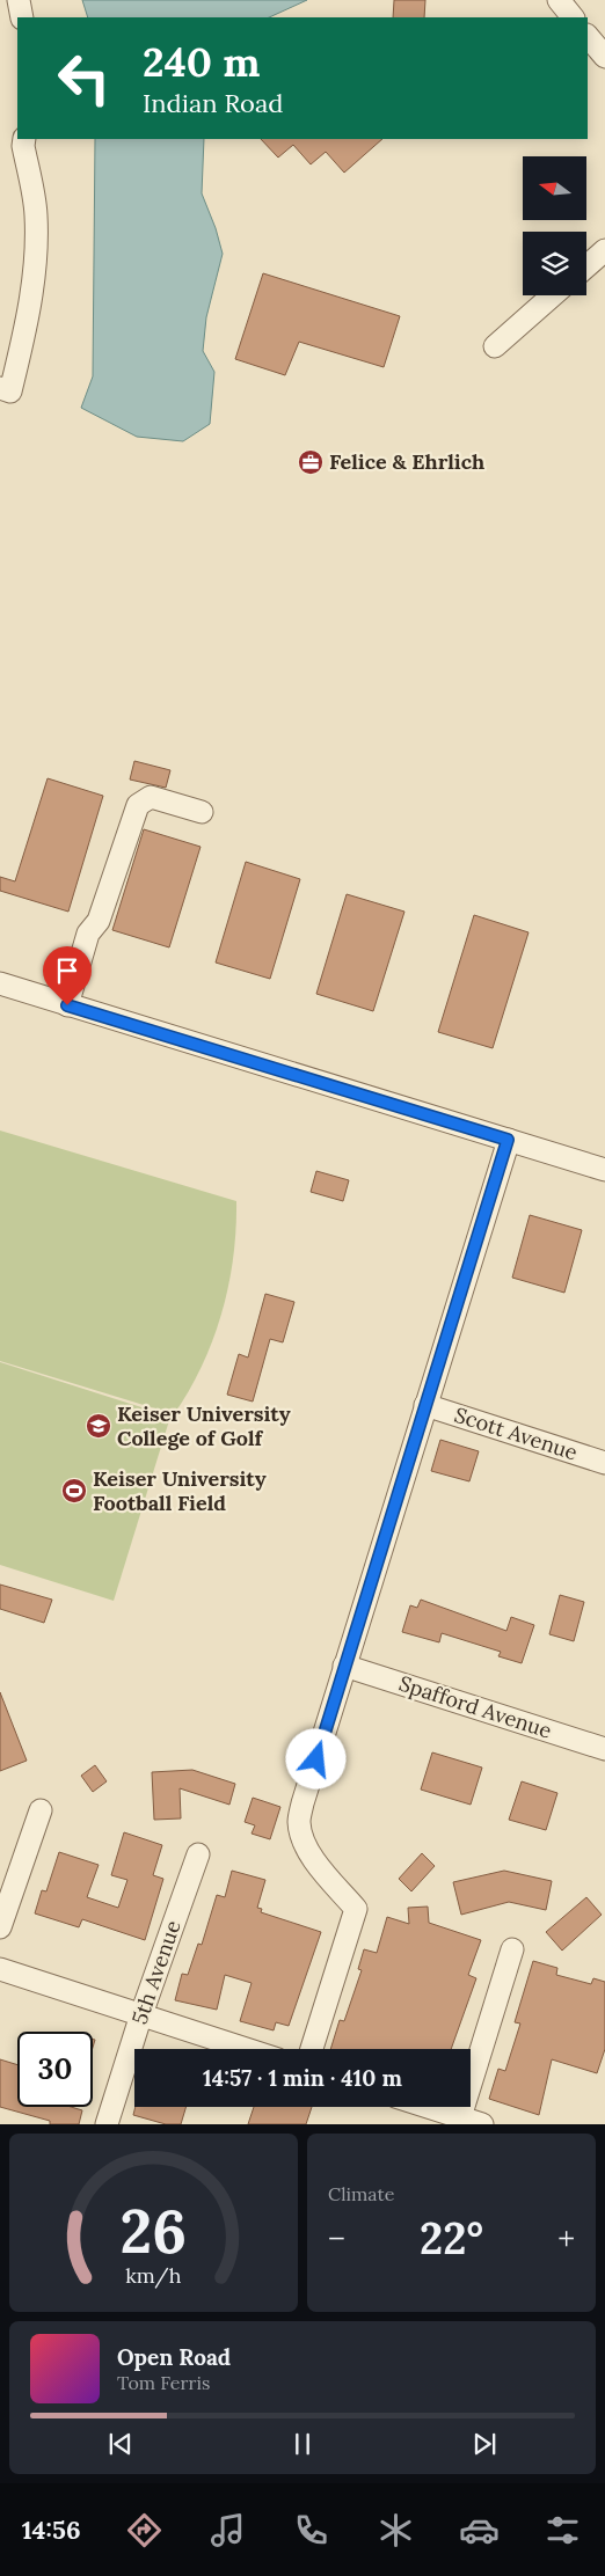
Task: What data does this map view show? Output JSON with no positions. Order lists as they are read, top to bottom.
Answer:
{
  "streets": {
    "street": ["Scott Avenue", "Spafford Avenue", "5th Avenue"]
  },
  "places": {
    "office": ["Felice & Ehrlich"],
    "school or university": ["Keiser University College of Golf"],
    "sports": ["Keiser University Football Field"]
  },
  "north": "left",
  "page": {
    "turn": ["240 m", "Indian Road"],
    "limit": "30",
    "trip": "14:57 · 1 min · 410 m",
    "tile": "Climate",
    "heat": ["−", "22°", "+"],
    "song": ["Open Road", "Tom Ferris"],
    "tabs": "14:56",
    "gauge": ["26", "km/h"]
  }
}
